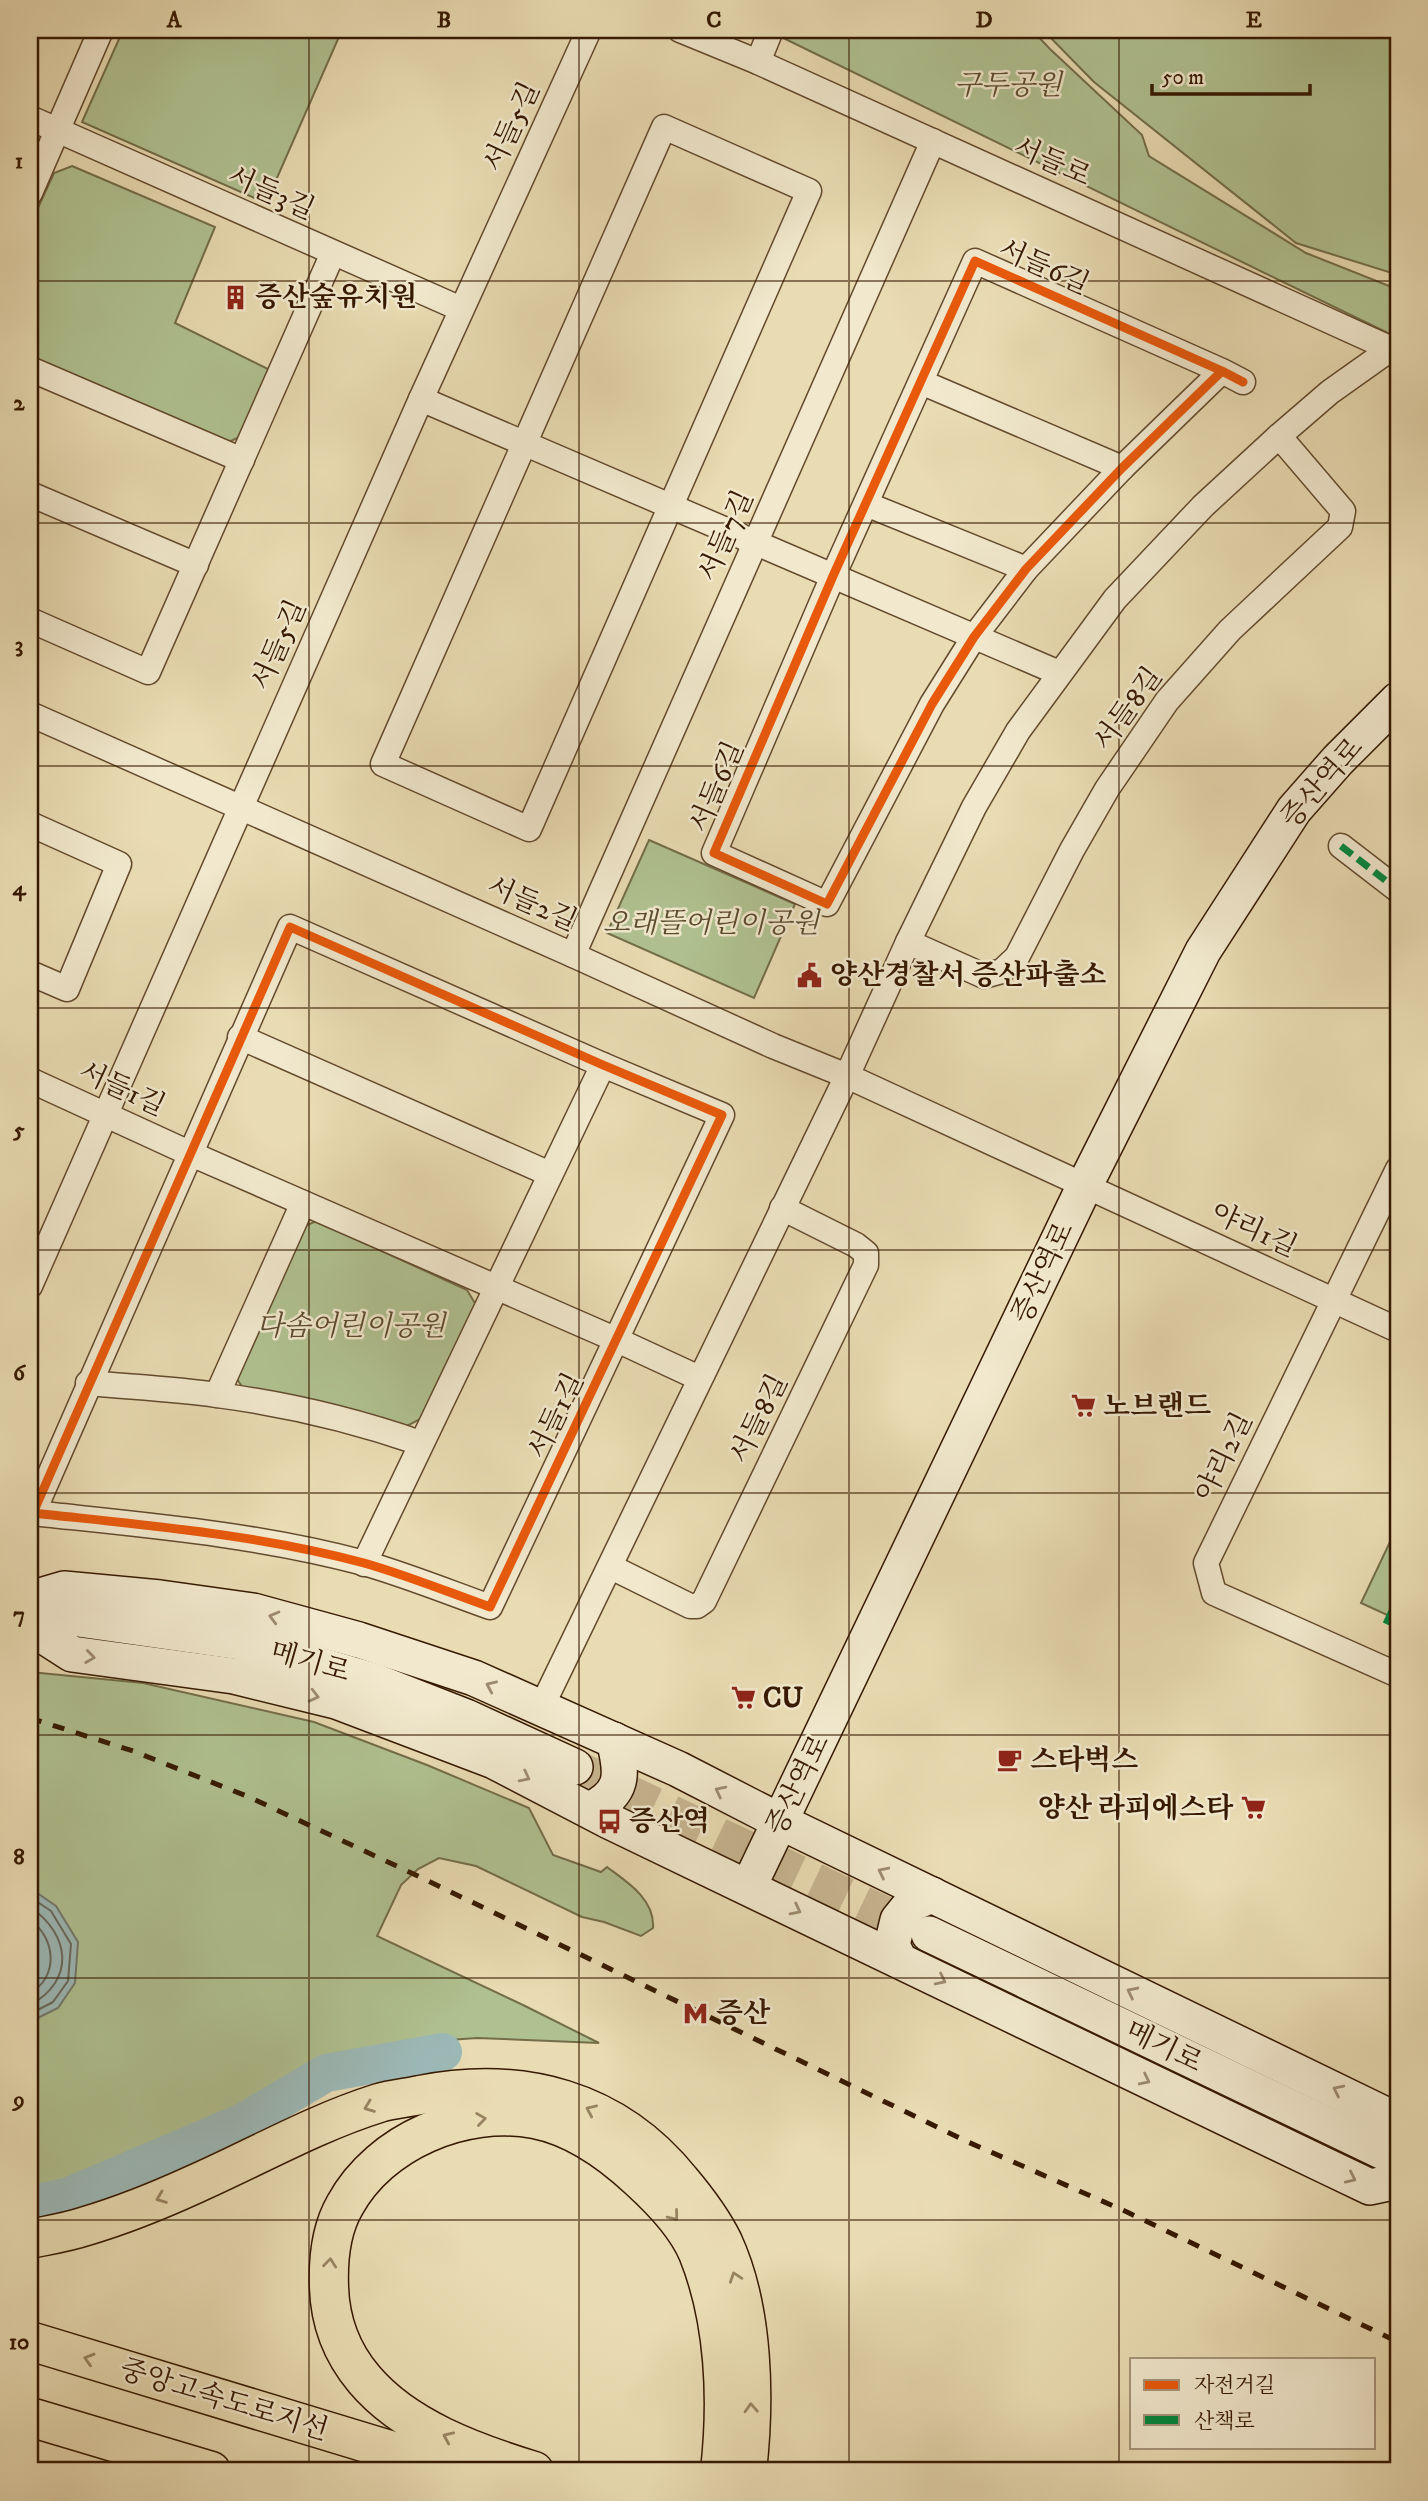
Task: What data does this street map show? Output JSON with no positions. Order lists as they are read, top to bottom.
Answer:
{
  "streets": {
    "highway": ["중앙고속도로지선"],
    "street": [
      "서들5길",
      "서들로",
      "서들3길",
      "서들6길",
      "서들7길",
      "서들8길",
      "증산역로",
      "서들2길",
      "서들1길",
      "야리1길",
      "야리2길",
      "메기로"
    ]
  },
  "crossings": [
    ["서들5길", "서들3길"],
    ["서들5길", "서들2길"],
    ["서들5길", "서들1길"],
    ["서들로", "서들7길"],
    ["서들7길", "서들2길"],
    ["증산역로", "서들2길"],
    ["증산역로", "야리1길"],
    ["서들2길", "야리1길"],
    ["야리1길", "야리2길"]
  ],
  "parks": ["구두공원", "오래뜰어린이공원", "다솜어린이공원"],
  "places": {
    "building": ["증산숲유치원"],
    "public building": ["양산경찰서 증산파출소"],
    "supermarket": ["노브랜드", "CU", "양산 라피에스타"],
    "cafe": ["스타벅스"],
    "bus stop": ["증산역"],
    "metro station": ["증산"]
  },
  "legend": ["자전거길", "산책로"],
  "scale_bar": "50 m",
  "grid": {
    "columns": [
      "A",
      "B",
      "C",
      "D",
      "E"
    ],
    "rows": [
      "1",
      "2",
      "3",
      "4",
      "5",
      "6",
      "7",
      "8",
      "9",
      "10"
    ]
  }
}
